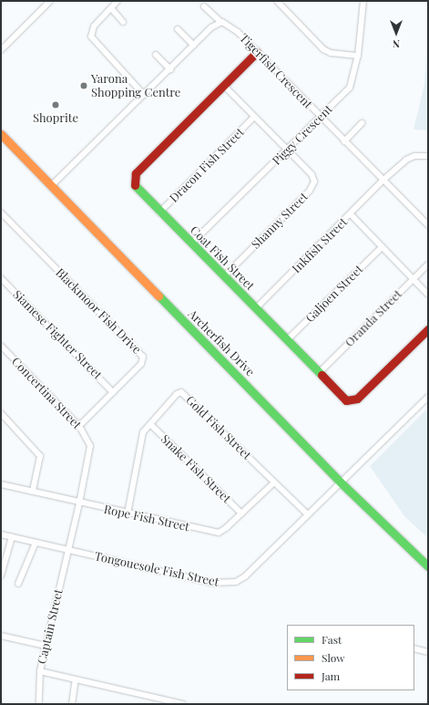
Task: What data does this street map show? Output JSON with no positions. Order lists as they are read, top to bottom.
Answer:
{
  "streets": {
    "street": [
      "Tigerfish Crescent",
      "Piggy Crescent",
      "Dracon Fish Street",
      "Shanny Street",
      "Inkfish Street",
      "Coat Fish Street",
      "Galjoen Street",
      "Blackmoor Fish Drive",
      "Oranda Street",
      "Siamese Fighter Street",
      "Archerfish Drive",
      "Concertina Street",
      "Gold Fish Street",
      "Snake Fish Street",
      "Rope Fish Street",
      "Tongouesole Fish Street",
      "Captain Street"
    ]
  },
  "crossings": [
    ["Tigerfish Crescent", "Piggy Crescent"],
    ["Tigerfish Crescent", "Inkfish Street"],
    ["Tigerfish Crescent", "Coat Fish Street"],
    ["Piggy Crescent", "Shanny Street"],
    ["Piggy Crescent", "Coat Fish Street"],
    ["Dracon Fish Street", "Shanny Street"],
    ["Dracon Fish Street", "Coat Fish Street"],
    ["Shanny Street", "Coat Fish Street"],
    ["Inkfish Street", "Coat Fish Street"],
    ["Coat Fish Street", "Galjoen Street"],
    ["Coat Fish Street", "Oranda Street"],
    ["Blackmoor Fish Drive", "Siamese Fighter Street"],
    ["Blackmoor Fish Drive", "Concertina Street"],
    ["Archerfish Drive", "Tongouesole Fish Street"],
    ["Concertina Street", "Rope Fish Street"],
    ["Concertina Street", "Tongouesole Fish Street"],
    ["Concertina Street", "Captain Street"],
    ["Gold Fish Street", "Snake Fish Street"],
    ["Gold Fish Street", "Rope Fish Street"],
    ["Gold Fish Street", "Tongouesole Fish Street"],
    ["Snake Fish Street", "Rope Fish Street"],
    ["Tongouesole Fish Street", "Captain Street"]
  ],
  "places": ["Yarona Shopping Centre", "Shoprite"],
  "legend": ["Fast", "Slow", "Jam"],
  "north": "bottom"
}
